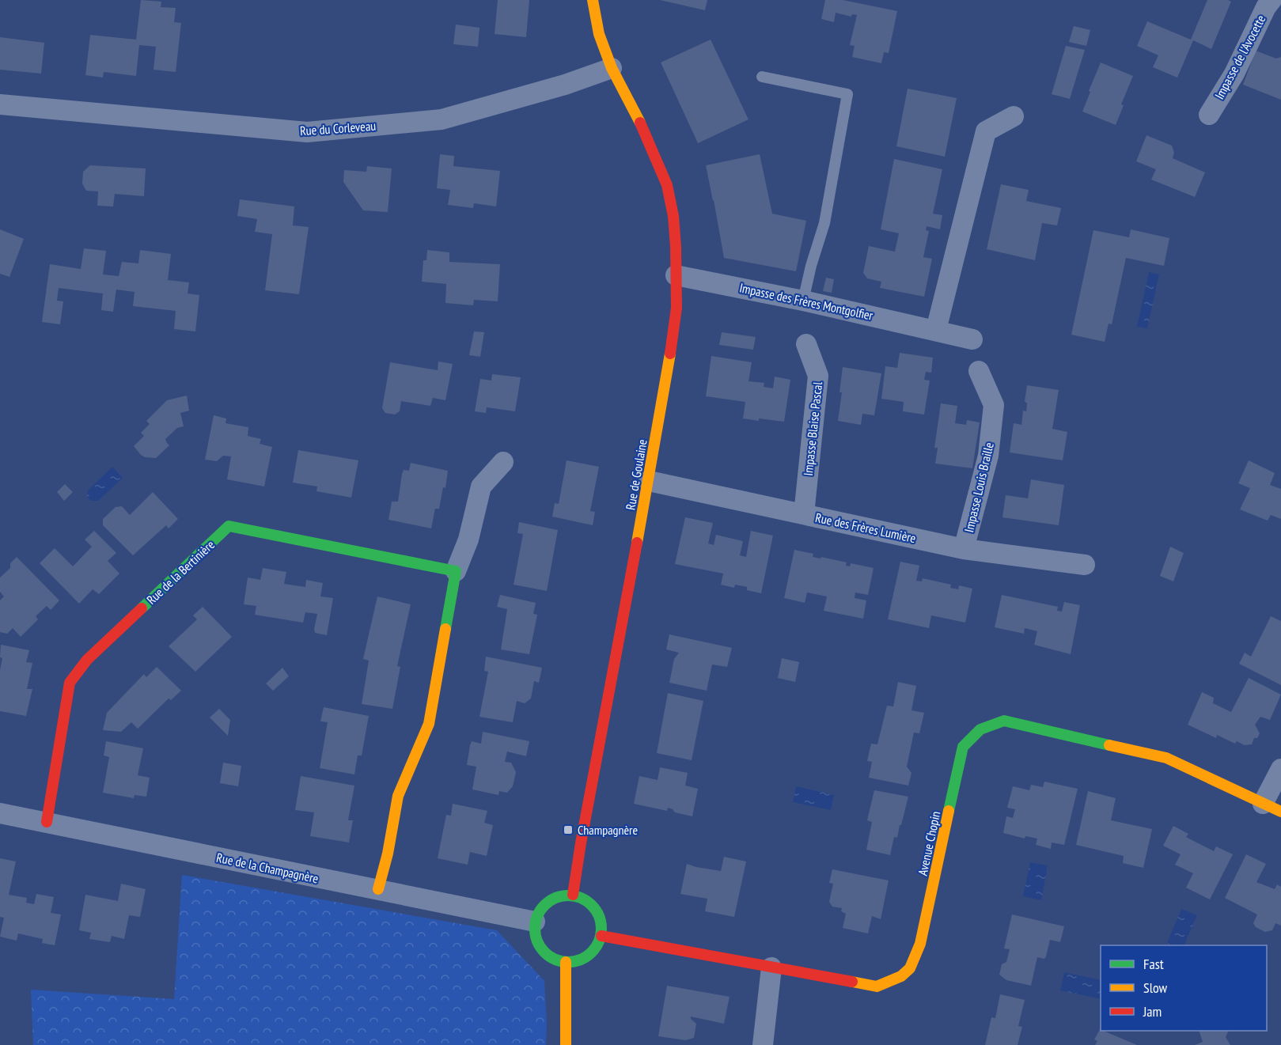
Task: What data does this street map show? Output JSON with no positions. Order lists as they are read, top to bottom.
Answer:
{
  "streets": {
    "street": [
      "Impasse de l'Avocette",
      "Rue du Corleveau",
      "Impasse des Frères Montgolfier",
      "Impasse Blaise Pascal",
      "Rue de Goulaine",
      "Impasse Louis Braille",
      "Rue des Frères Lumière",
      "Rue de la Bertinière",
      "Avenue Chopin",
      "Rue de la Champagnère"
    ]
  },
  "crossings": [
    ["Rue du Corleveau", "Rue de Goulaine"],
    ["Impasse des Frères Montgolfier", "Rue de Goulaine"],
    ["Impasse Blaise Pascal", "Rue des Frères Lumière"],
    ["Rue de Goulaine", "Rue des Frères Lumière"],
    ["Rue de Goulaine", "Avenue Chopin"],
    ["Rue de Goulaine", "Rue de la Champagnère"],
    ["Impasse Louis Braille", "Rue des Frères Lumière"],
    ["Rue de la Bertinière", "Rue de la Champagnère"],
    ["Avenue Chopin", "Rue de la Champagnère"]
  ],
  "places": {
    "transit": ["Champagnère"]
  },
  "legend": ["Fast", "Slow", "Jam"]
}
